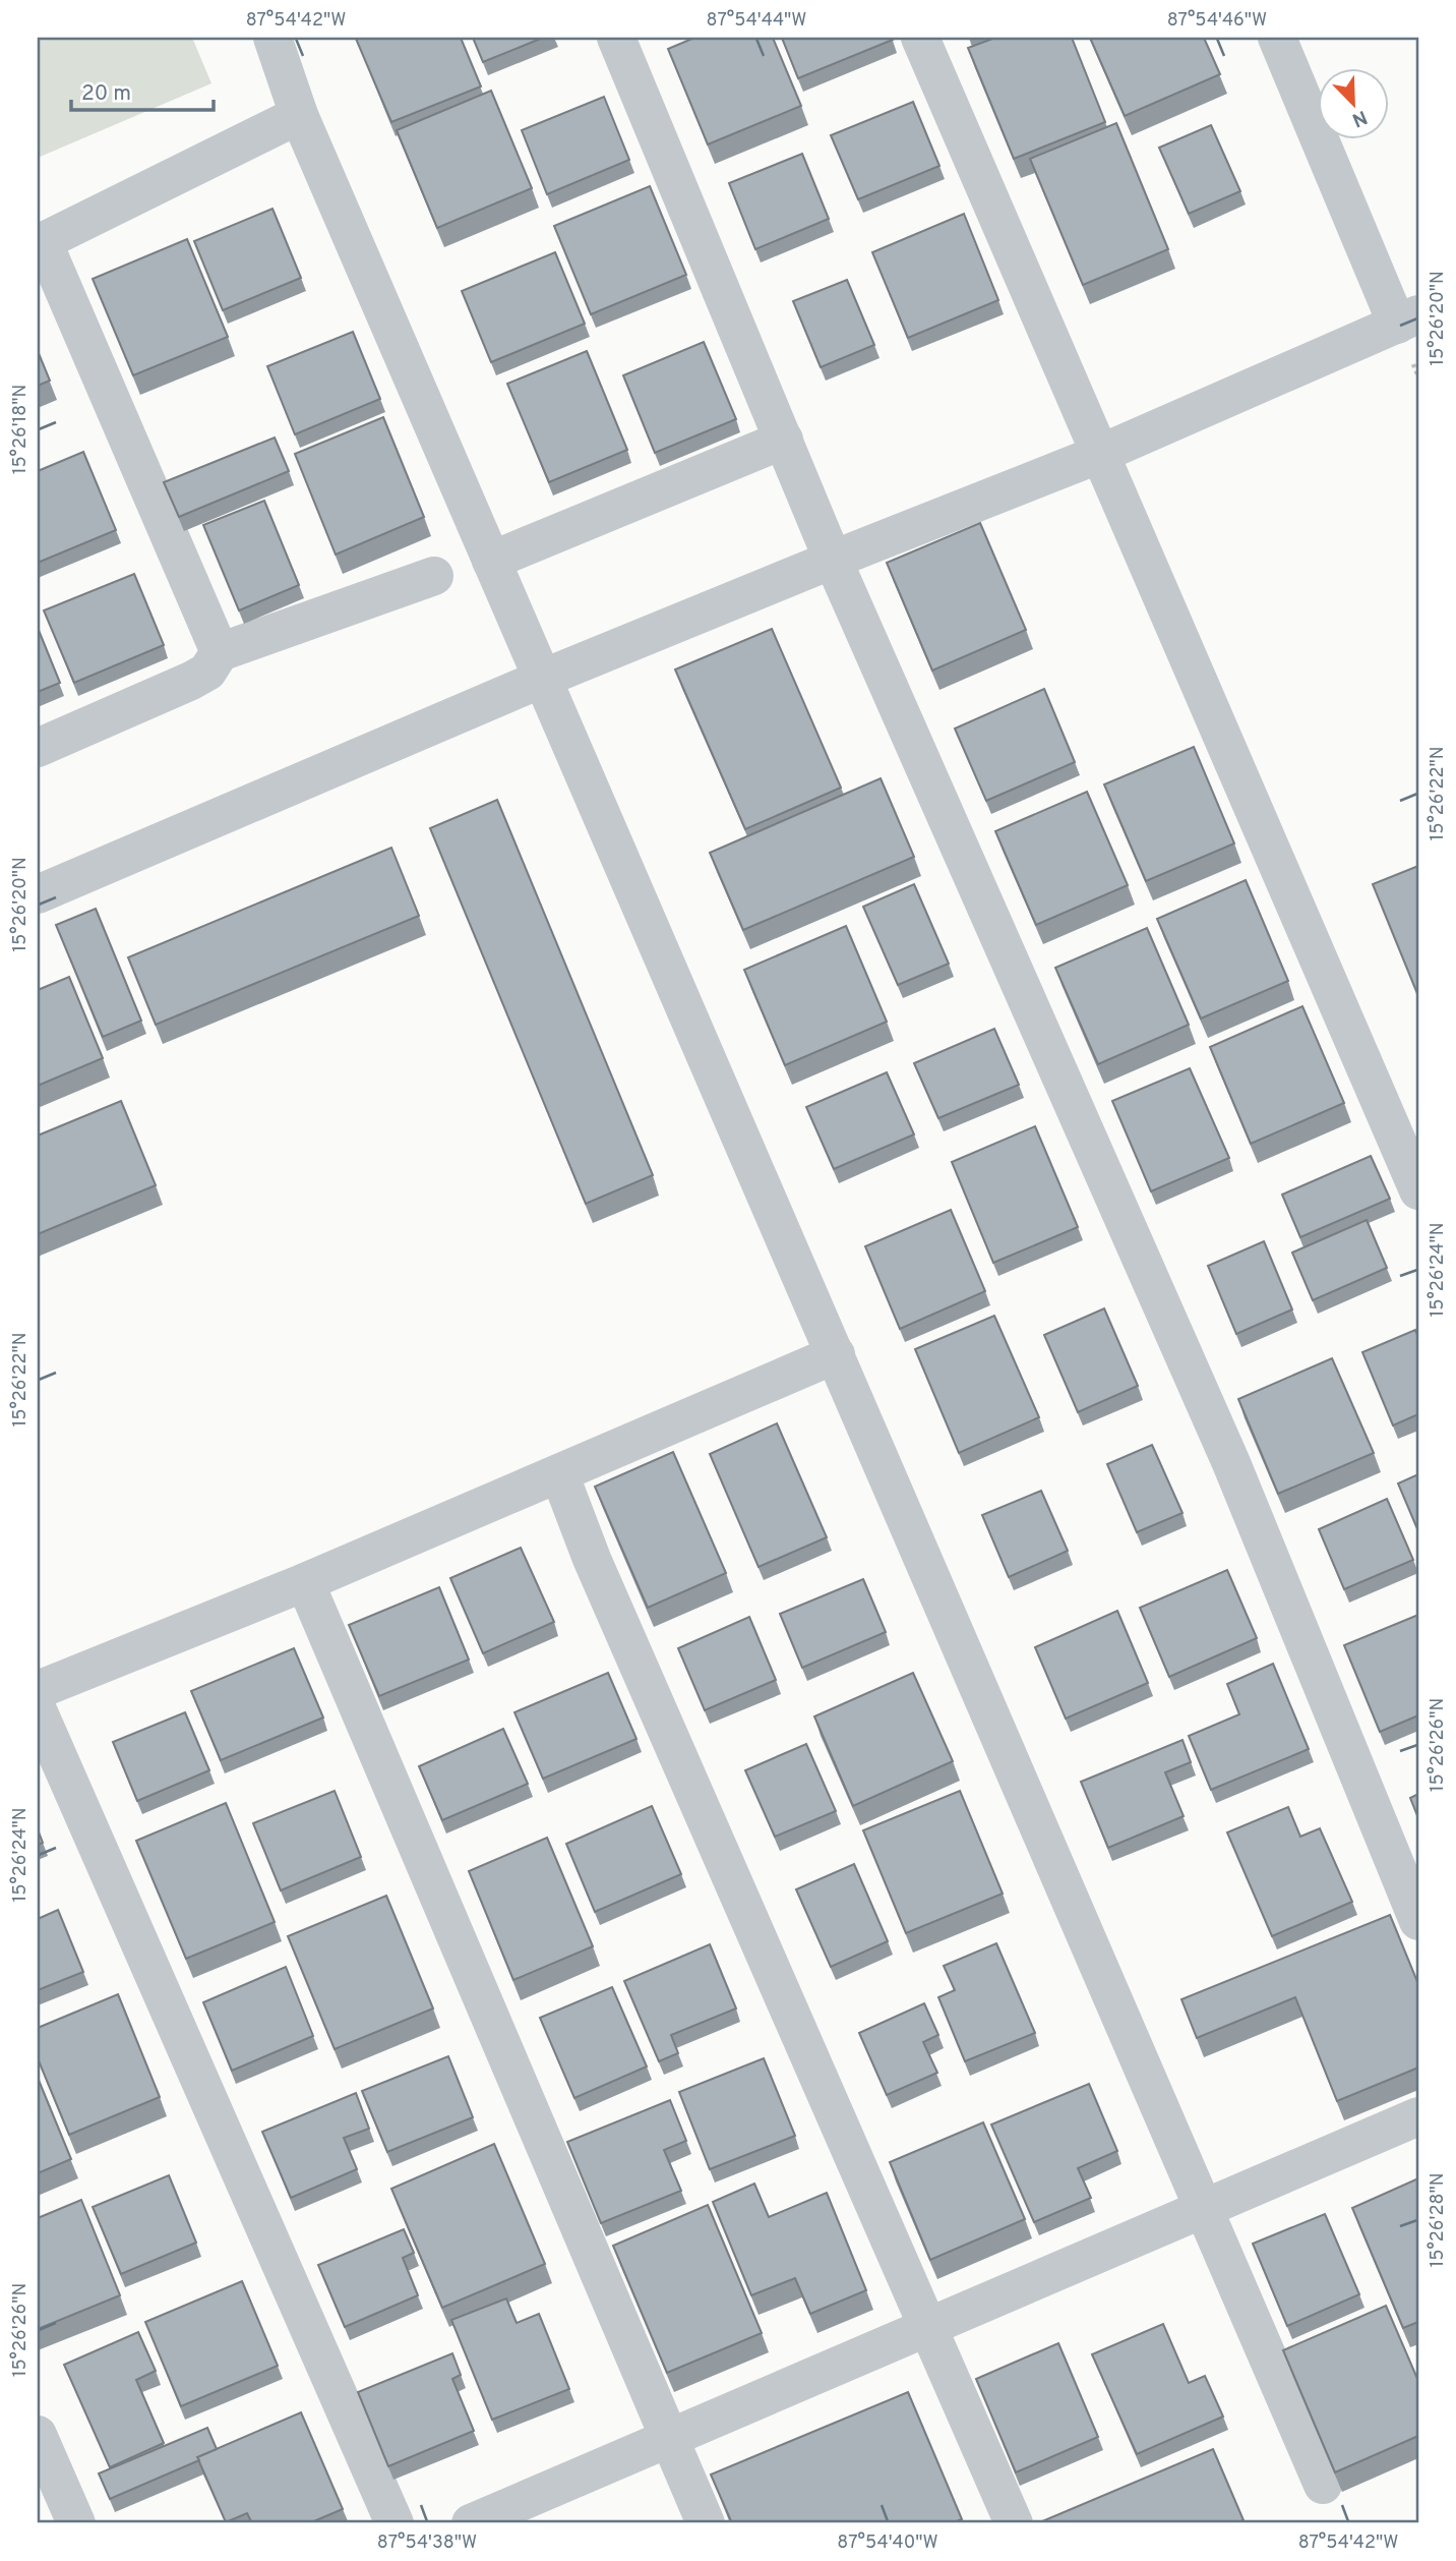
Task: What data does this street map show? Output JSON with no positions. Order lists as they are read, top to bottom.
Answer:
{
  "scale_bar": "20 m",
  "north": "bottom right",
  "coordinates": [
    "87°54'42\"W",
    "87°54'44\"W",
    "87°54'46\"W",
    "15°26'20\"N",
    "15°26'18\"N",
    "15°26'22\"N",
    "15°26'24\"N",
    "15°26'26\"N",
    "15°26'28\"N",
    "87°54'38\"W",
    "87°54'40\"W"
  ]
}
